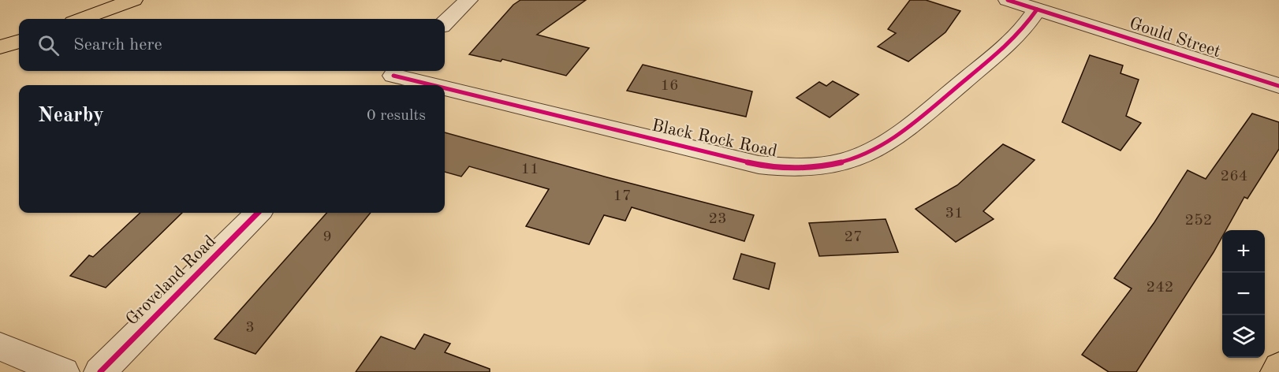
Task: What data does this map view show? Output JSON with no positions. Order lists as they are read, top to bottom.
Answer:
{
  "streets": {
    "street": ["Gould Street", "Black Rock Road", "Groveland Road"]
  },
  "crossings": [
    ["Gould Street", "Black Rock Road"]
  ],
  "house_numbers": [
    "16",
    "11",
    "264",
    "17",
    "31",
    "23",
    "252",
    "9",
    "27",
    "242",
    "3"
  ],
  "page": {
    "search": "Search here",
    "heading": ["Nearby", "0 results"],
    "map_buttons": ["+", "−"]
  }
}
